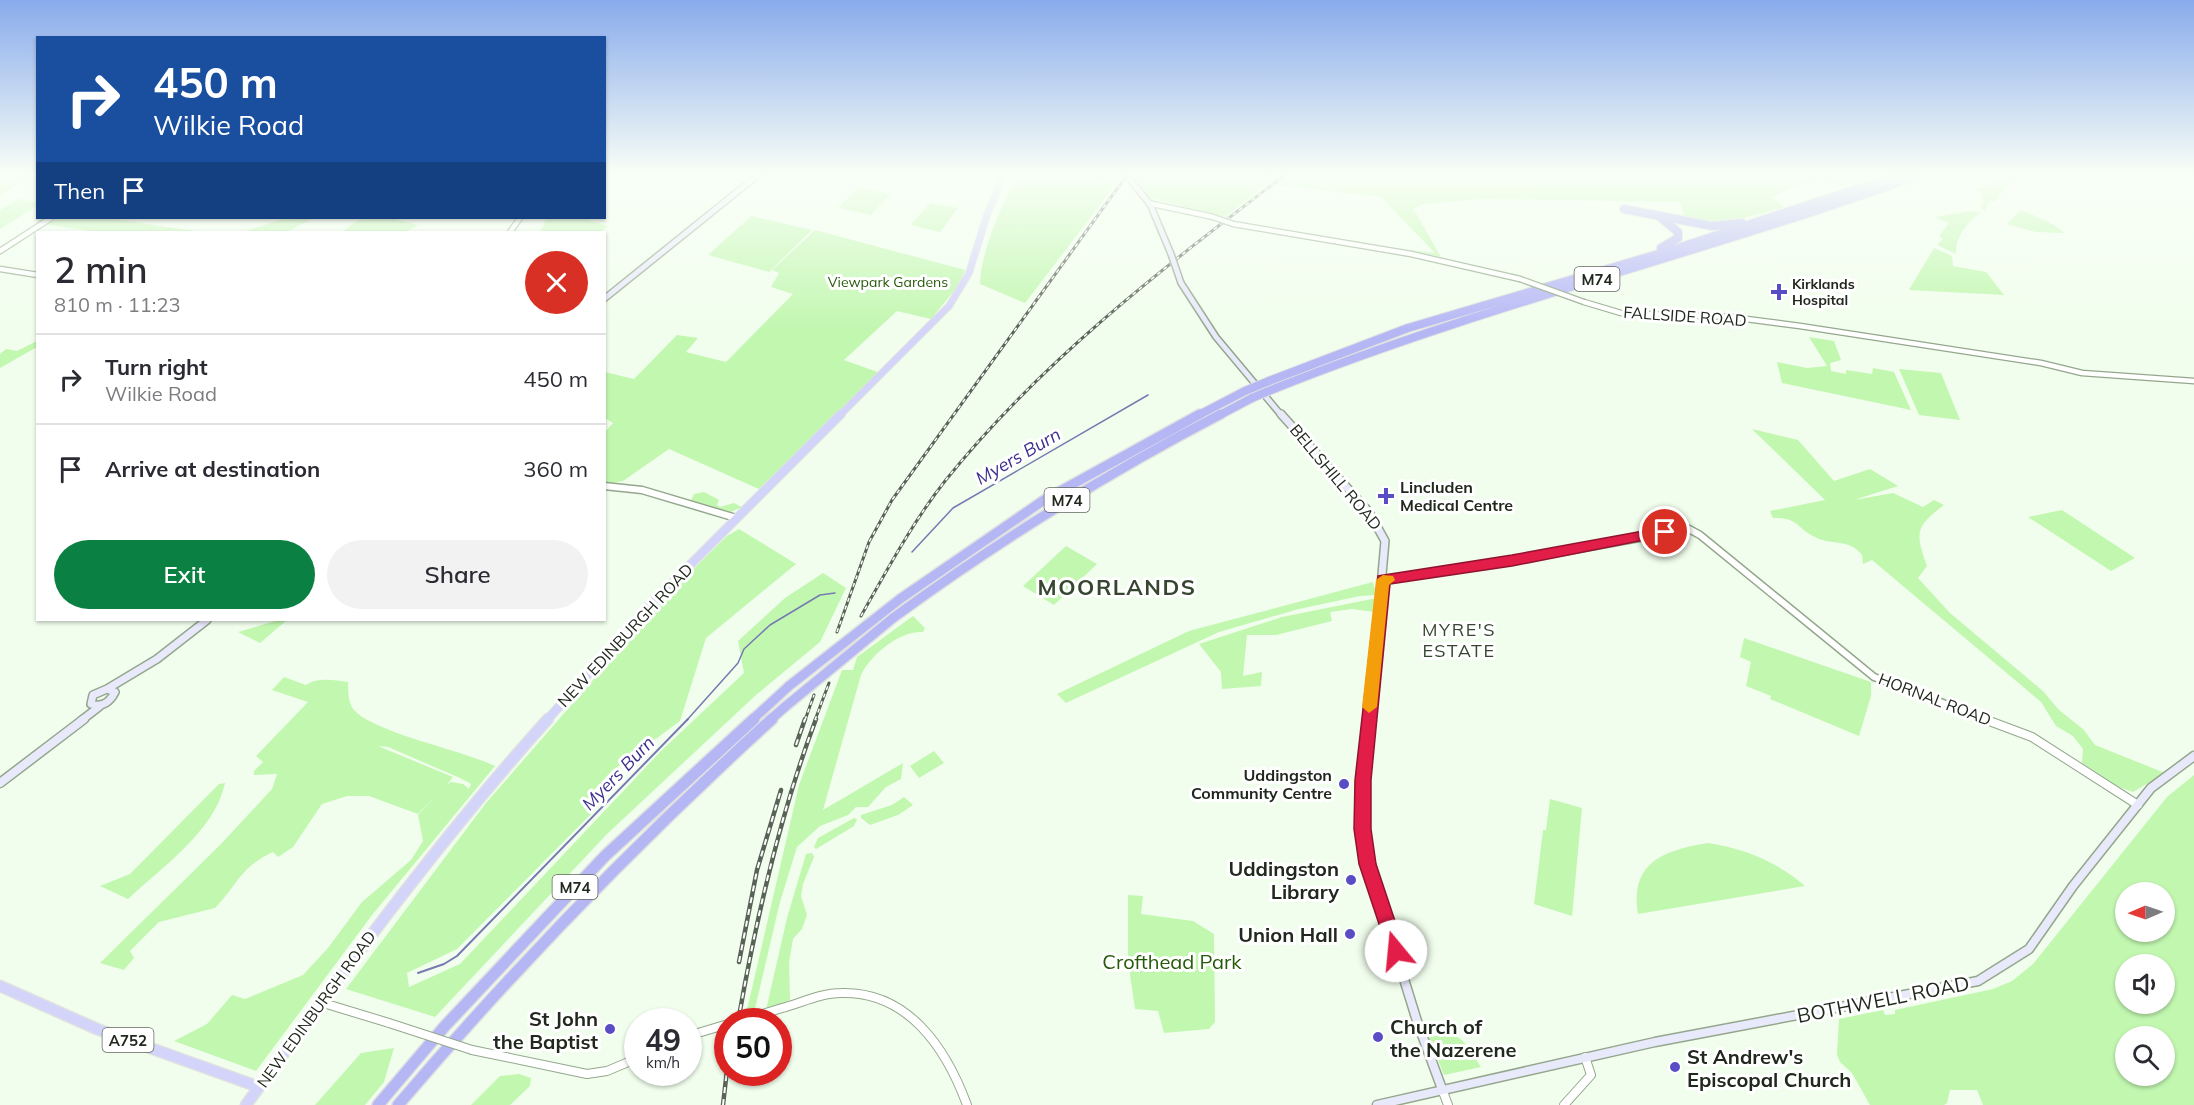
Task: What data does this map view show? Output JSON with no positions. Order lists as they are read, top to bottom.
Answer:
{
  "streets": {
    "highway": ["M74"],
    "main road": [
      "BELLSHILL ROAD",
      "NEW EDINBURGH ROAD",
      "BOTHWELL ROAD",
      "A752"
    ],
    "street": ["FALLSIDE ROAD", "HORNAL ROAD"]
  },
  "crossings": [
    ["BELLSHILL ROAD", "HORNAL ROAD"],
    ["BELLSHILL ROAD", "BOTHWELL ROAD"],
    ["NEW EDINBURGH ROAD", "A752"],
    ["HORNAL ROAD", "BOTHWELL ROAD"]
  ],
  "districts": ["MOORLANDS", "MYRE'S ESTATE"],
  "water": ["Myers Burn"],
  "parks": ["Viewpark Gardens", "Crofthead Park"],
  "places": {
    "health": ["Kirklands Hospital", "Lincluden Medical Centre"],
    "other": [
      "Uddingston Community Centre",
      "Uddingston Library",
      "Union Hall",
      "St John the Baptist",
      "Church of the Nazerene",
      "St Andrew's Episcopal Church"
    ]
  },
  "north": "left",
  "page": {
    "turn": ["450 m", "Wilkie Road"],
    "then": "Then",
    "heading": ["2 min", "810 m · 11:23"],
    "list": [
      {
        "name": "Turn right",
        "note": "Wilkie Road",
        "value": "450 m"
      },
      {
        "name": "Arrive at destination",
        "value": "360 m"
      }
    ],
    "buttons": ["Exit", "Share"],
    "speed": "49 km/h",
    "limit": "50"
  }
}
